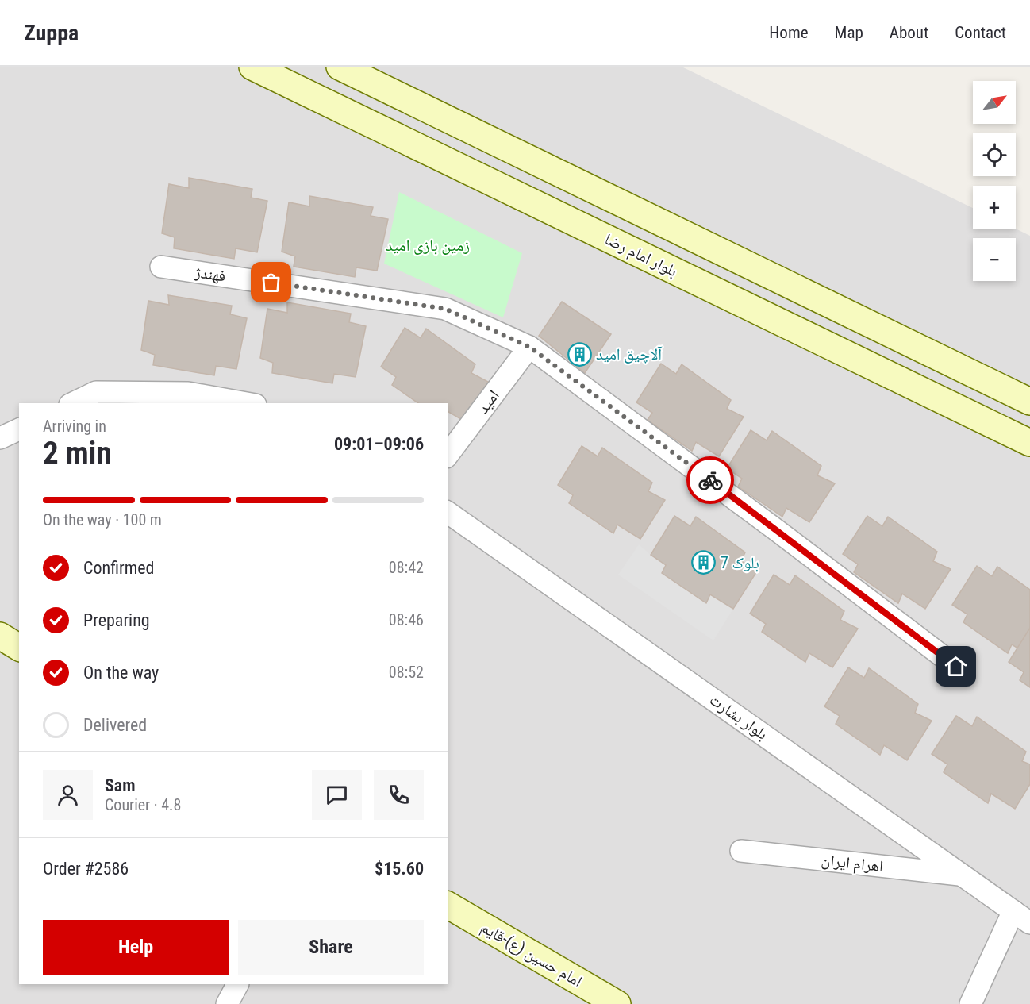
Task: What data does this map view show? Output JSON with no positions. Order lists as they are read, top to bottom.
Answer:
{
  "streets": {
    "street": [
      "بلوار امام رضا",
      "فهندژ",
      "امید",
      "بلوار بشارت",
      "اهرام ایران",
      "امام حسین (ع)-قایم"
    ]
  },
  "crossings": [
    ["فهندژ", "امید"],
    ["بلوار بشارت", "اهرام ایران"]
  ],
  "parks": ["زمین بازی امید"],
  "places": {
    "building": ["آلاچیق امید", "بلوک 7"]
  },
  "north": "top right",
  "page": {
    "header": "Zuppa",
    "nav": [
      "Home",
      "Map",
      "About",
      "Contact"
    ],
    "map_buttons": ["+", "−"],
    "heading": ["2 min", "Arriving in", "09:01–09:06"],
    "panel": [
      "Sam",
      "Courier · 4.8",
      "Order #2586",
      "$15.60"
    ],
    "bar": "On the way · 100 m",
    "list": [
      ["Confirmed", "08:42"],
      ["Preparing", "08:46"],
      ["On the way", "08:52"],
      "Delivered"
    ],
    "buttons": ["Help", "Share"]
  }
}
